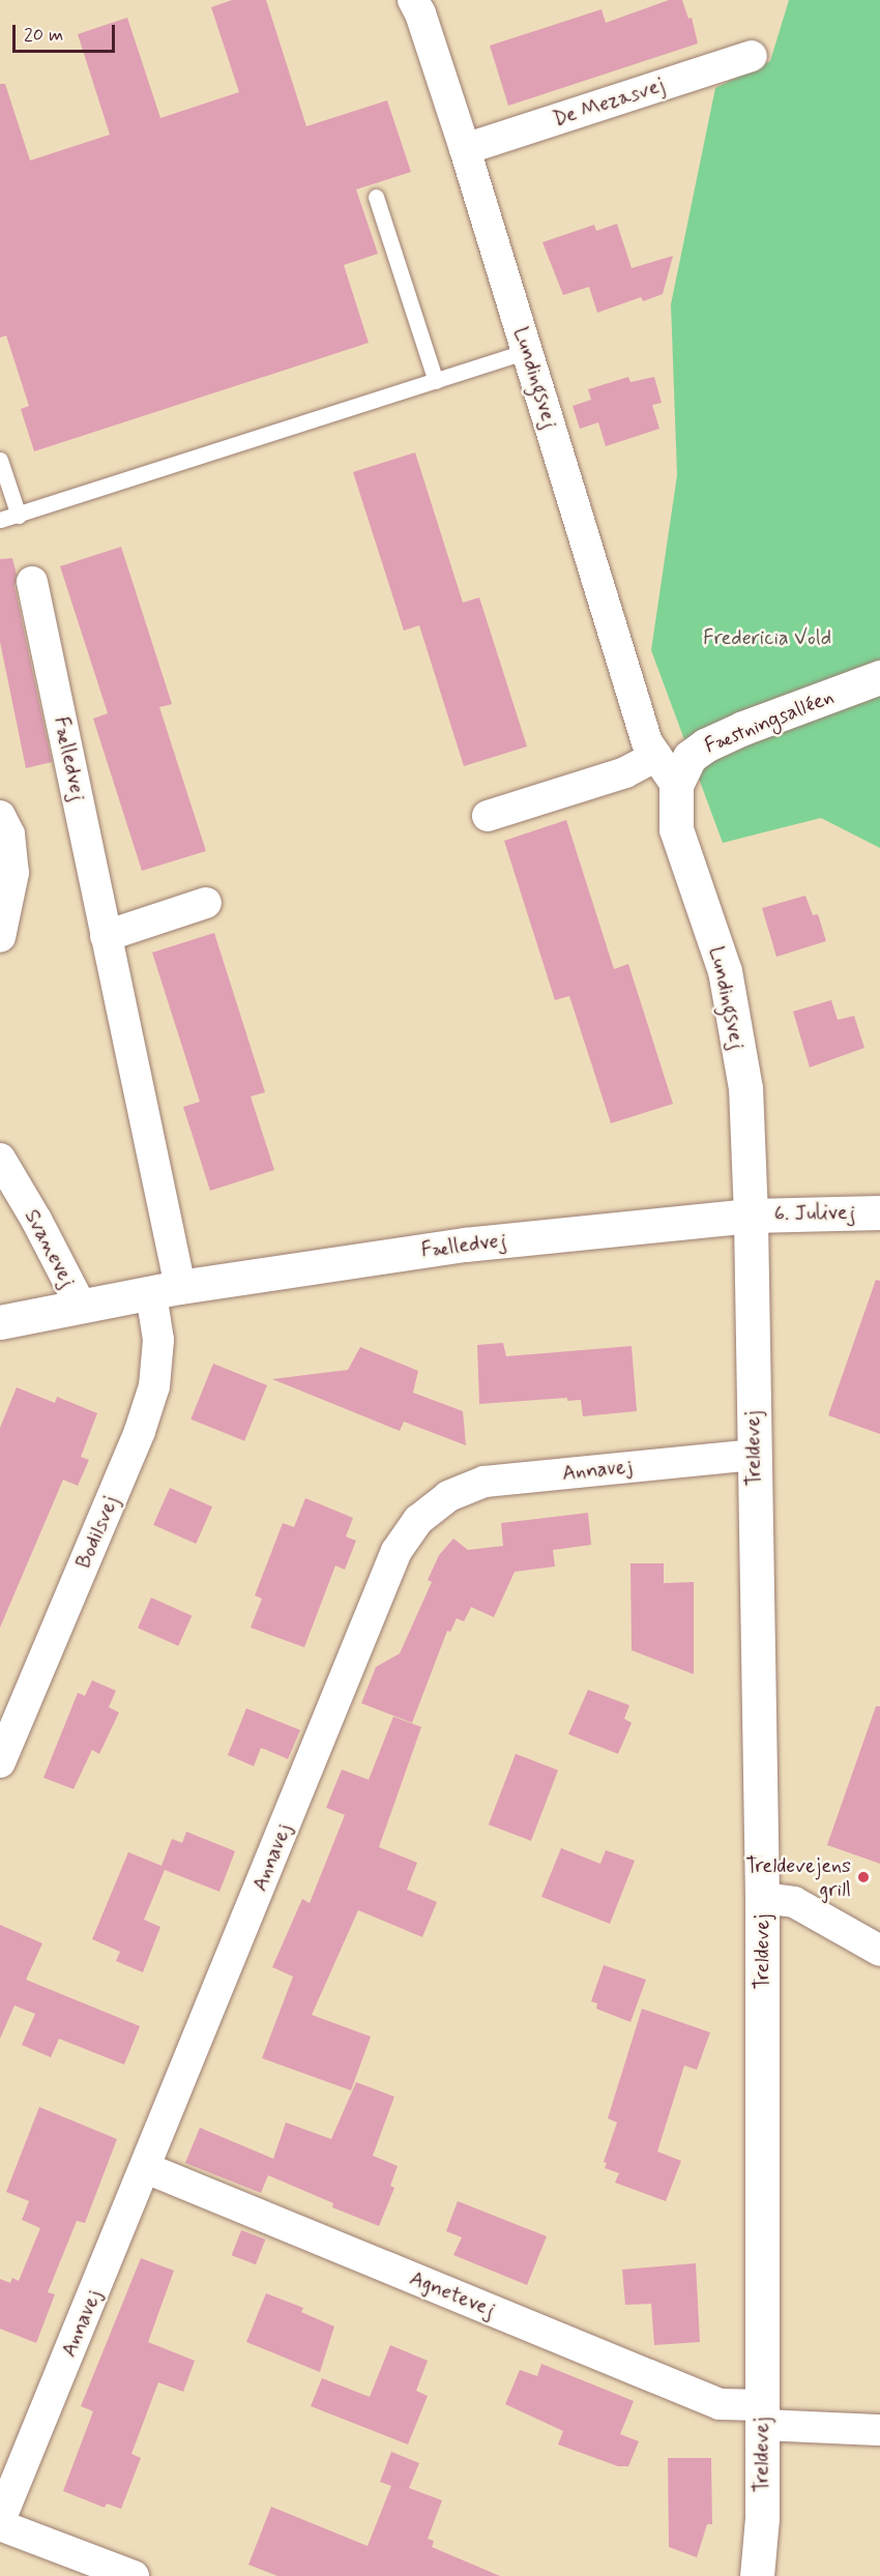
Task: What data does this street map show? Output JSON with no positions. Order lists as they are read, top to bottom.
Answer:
{
  "streets": {
    "street": [
      "De Mezasvej",
      "Lundingsvej",
      "Fæstningsalléen",
      "Fælledvej",
      "6. Julivej",
      "Svanevej",
      "Treldevej",
      "Annavej",
      "Bodilsvej",
      "Agnetevej"
    ]
  },
  "crossings": [
    ["De Mezasvej", "Lundingsvej"],
    ["Lundingsvej", "Fæstningsalléen"],
    ["Lundingsvej", "Fælledvej"],
    ["Lundingsvej", "6. Julivej"],
    ["Lundingsvej", "Treldevej"],
    ["Fælledvej", "6. Julivej"],
    ["Fælledvej", "Svanevej"],
    ["Fælledvej", "Treldevej"],
    ["Fælledvej", "Bodilsvej"],
    ["6. Julivej", "Treldevej"],
    ["Treldevej", "Annavej"],
    ["Treldevej", "Agnetevej"],
    ["Annavej", "Agnetevej"]
  ],
  "parks": ["Fredericia Vold"],
  "places": ["Treldevejens grill"],
  "scale_bar": "20 m"
}
